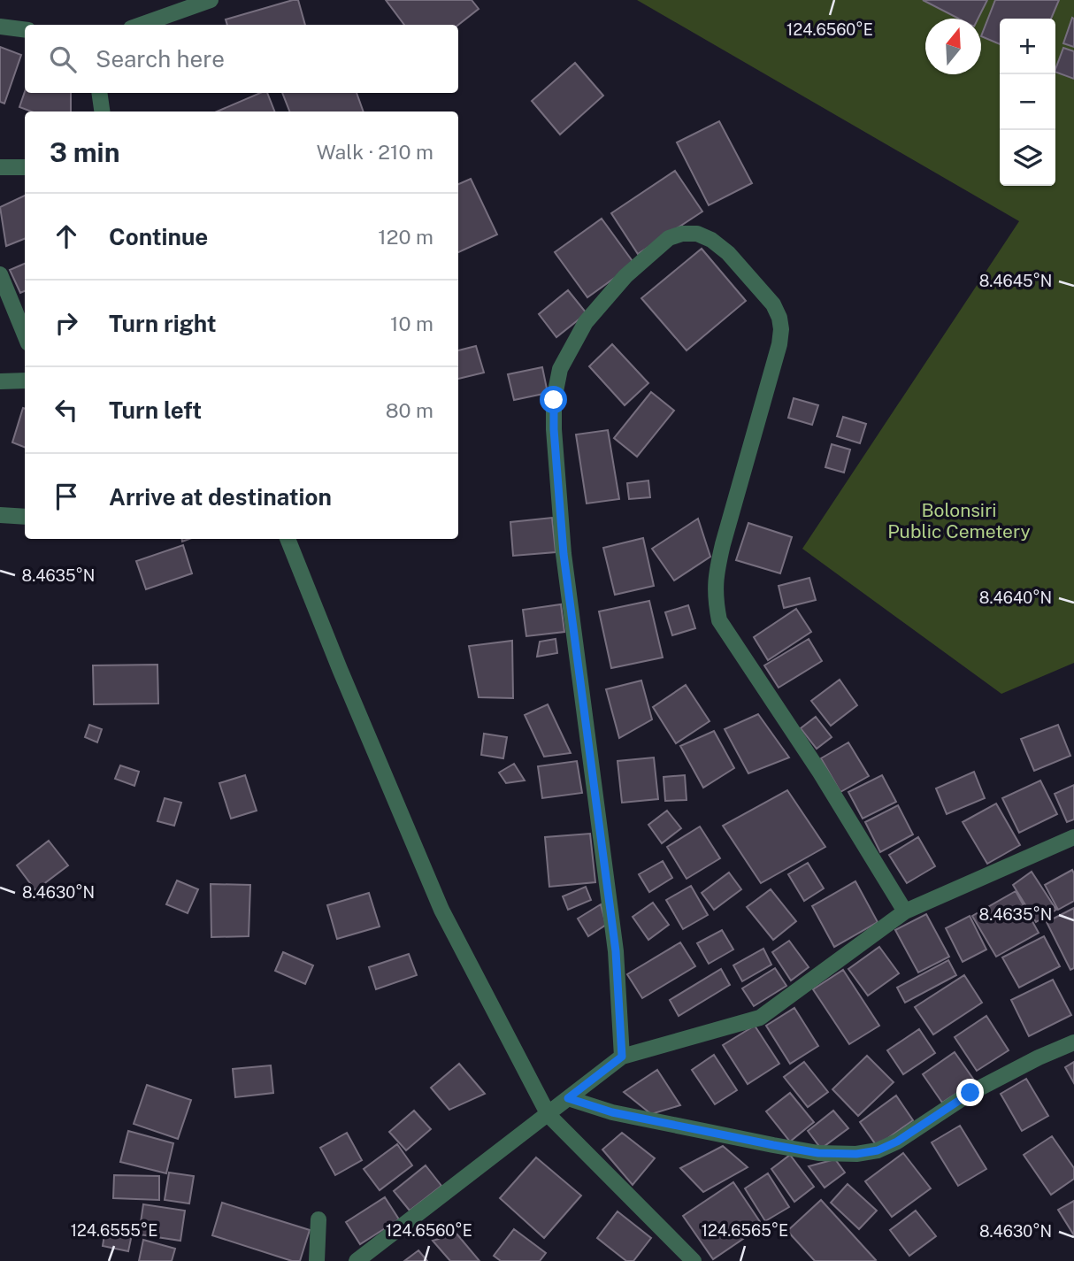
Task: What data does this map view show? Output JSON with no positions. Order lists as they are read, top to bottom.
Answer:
{
  "parks": ["Bolonsiri Public Cemetery"],
  "north": "top",
  "page": {
    "map_buttons": ["+", "−"],
    "search": "Search here",
    "heading": ["3 min", "Walk · 210 m"],
    "list": [
      ["Continue", "120 m"],
      ["Turn right", "10 m"],
      ["Turn left", "80 m"],
      "Arrive at destination"
    ]
  },
  "coordinates": [
    "124.6560°E",
    "8.4645°N",
    "8.4635°N",
    "8.4640°N",
    "8.4630°N",
    "124.6555°E",
    "124.6565°E"
  ]
}
